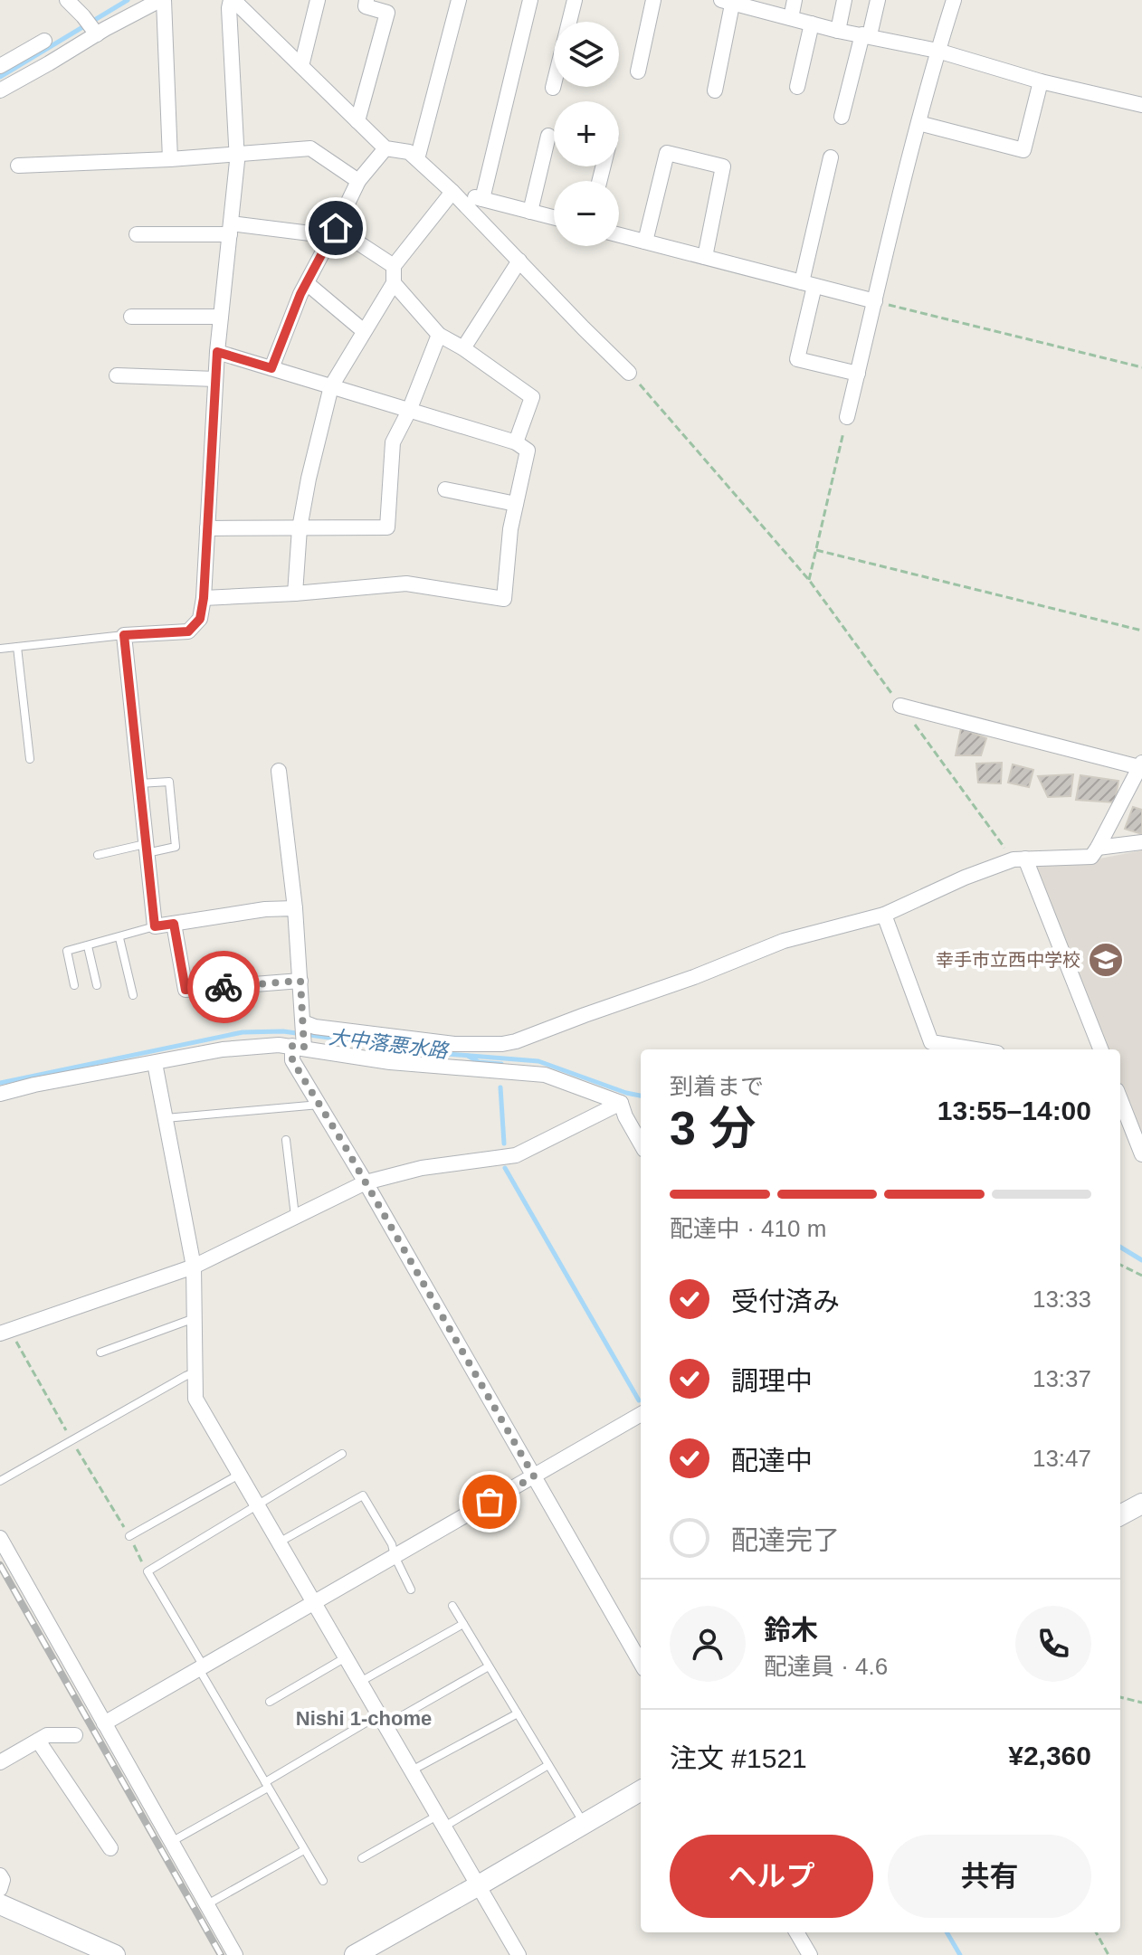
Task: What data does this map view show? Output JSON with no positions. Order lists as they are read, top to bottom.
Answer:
{
  "districts": ["Nishi 1-chome"],
  "water": ["大中落悪水路"],
  "places": {
    "school or university": ["幸手市立西中学校"]
  },
  "page": {
    "map_buttons": ["+", "−"],
    "heading": ["3 分", "到着まで", "13:55–14:00"],
    "panel": [
      "鈴木",
      "配達員 · 4.6",
      "注文 #1521",
      "¥2,360"
    ],
    "bar": "配達中 · 410 m",
    "list": [
      ["受付済み", "13:33"],
      ["調理中", "13:37"],
      ["配達中", "13:47"],
      "配達完了"
    ],
    "buttons": ["ヘルプ", "共有"]
  }
}
